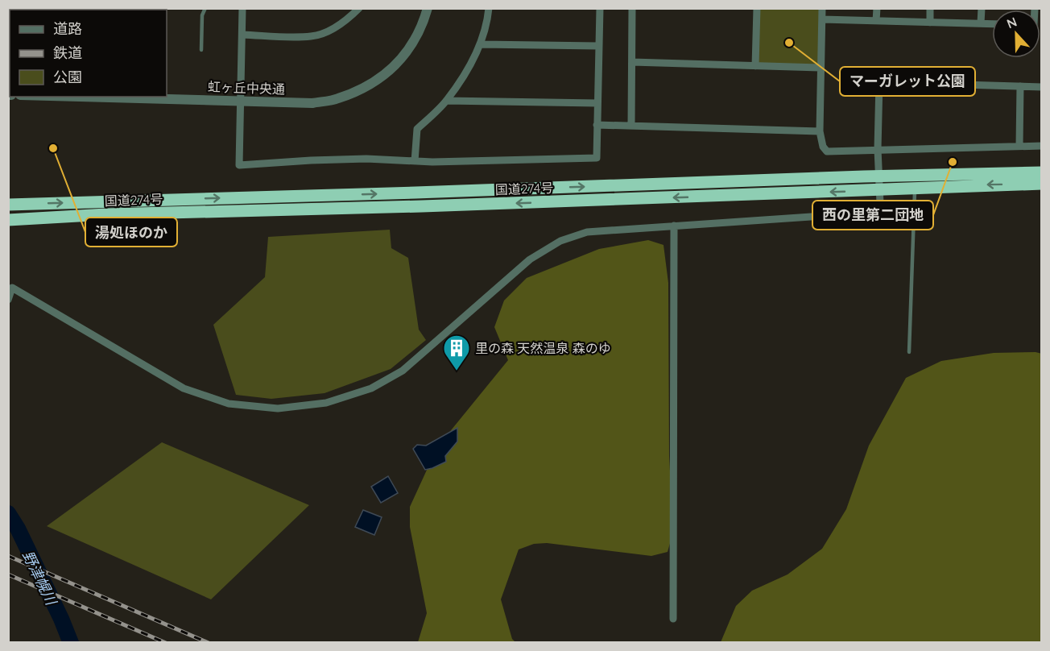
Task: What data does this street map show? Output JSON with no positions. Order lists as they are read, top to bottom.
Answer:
{
  "streets": {
    "highway": ["国道274号"],
    "street": ["虹ヶ丘中央通"]
  },
  "water": ["野津幌川"],
  "places": {
    "other": ["マーガレット公園", "湯処ほのか", "西の里第二団地"],
    "building": ["里の森 天然温泉 森のゆ"]
  },
  "legend": ["道路", "鉄道", "公園"],
  "north": "top"
}
